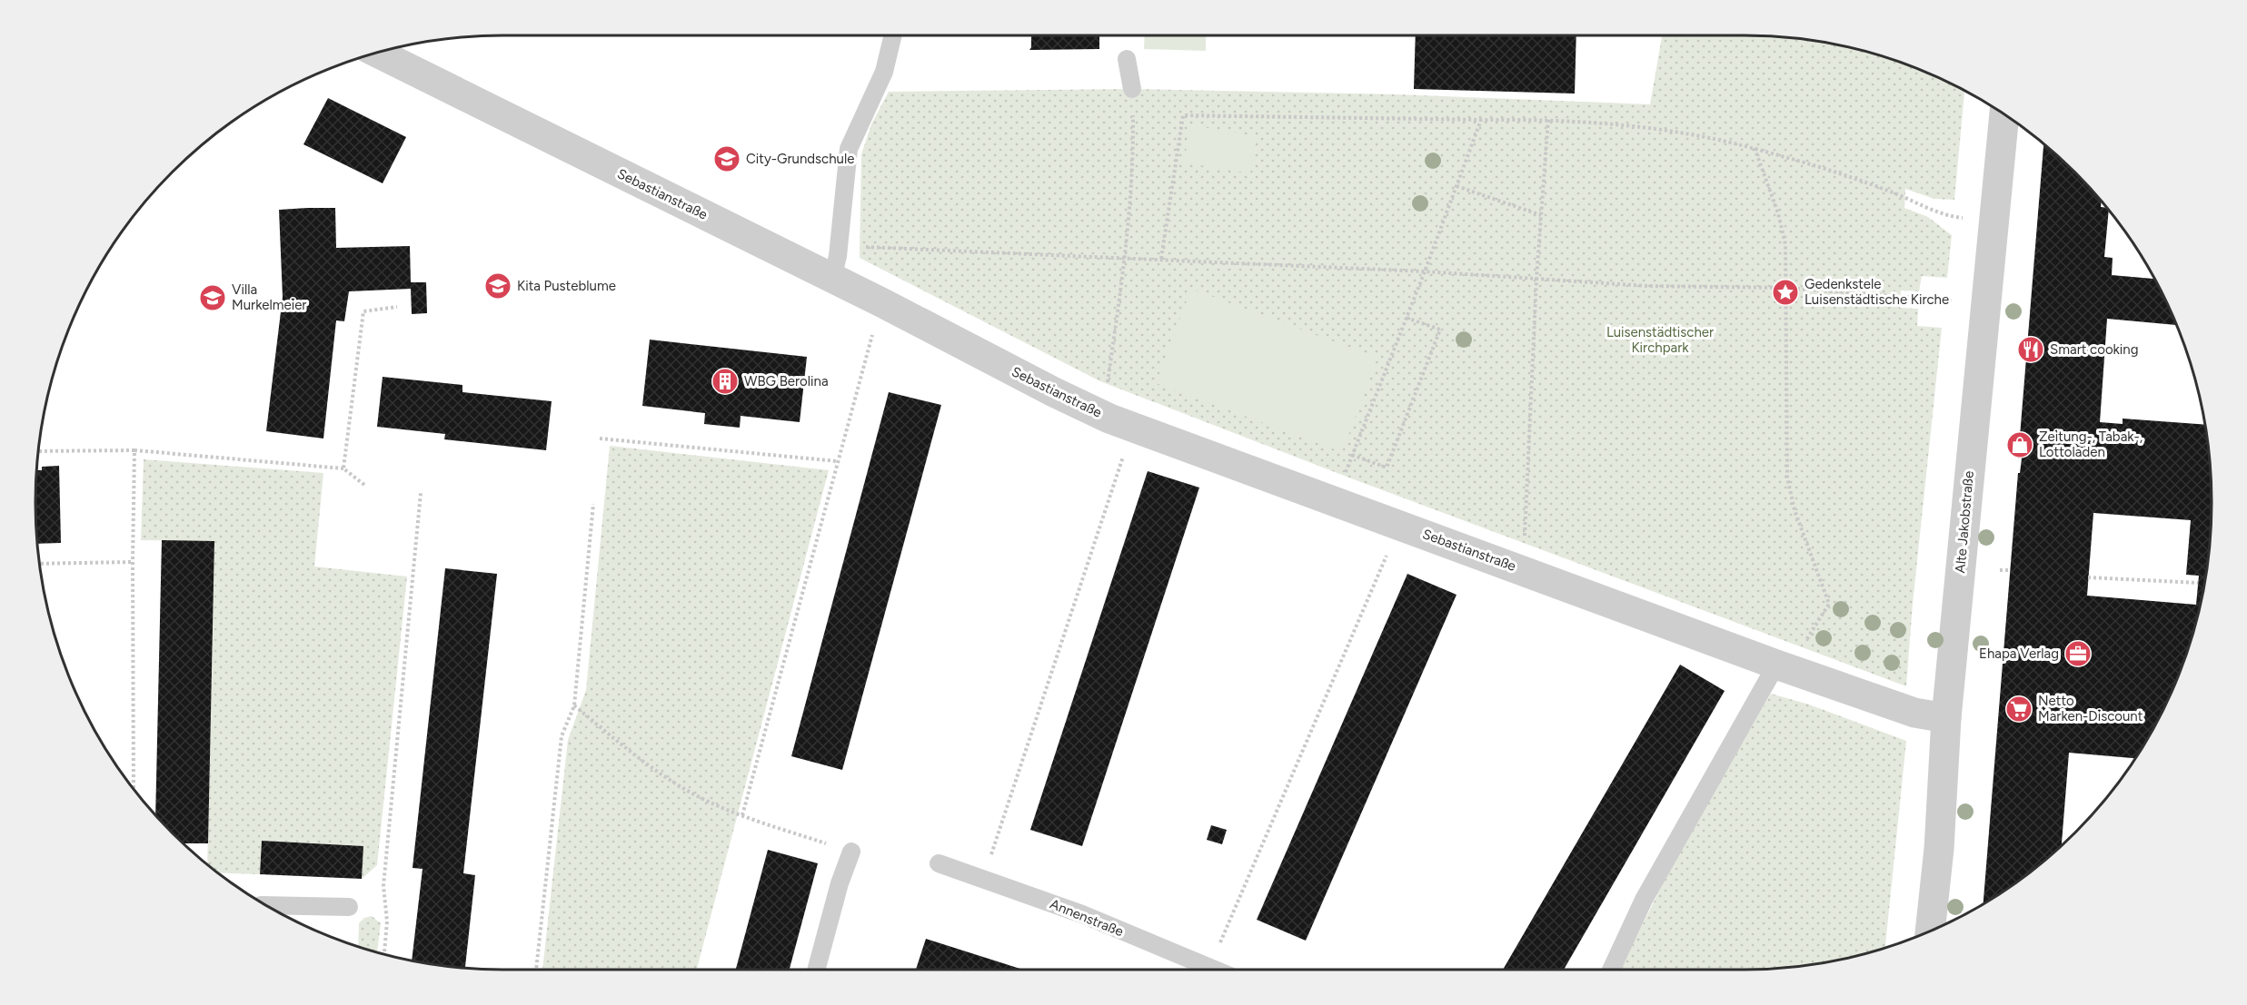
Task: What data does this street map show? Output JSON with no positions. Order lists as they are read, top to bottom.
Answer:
{
  "streets": {
    "street": ["Sebastianstraße", "Alte Jakobstraße"],
    "lane": ["Annenstraße"]
  },
  "crossings": [
    ["Sebastianstraße", "Alte Jakobstraße"]
  ],
  "parks": ["Luisenstädtischer Kirchpark"],
  "places": {
    "school or university": ["City-Grundschule", "Kita Pusteblume", "Villa Murkelmeier"],
    "place": ["Gedenkstele Luisenstädtische Kirche"],
    "restaurant": ["Smart cooking"],
    "building": ["WBG Berolina"],
    "shop": ["Zeitung-, Tabak-, Lottoladen"],
    "office": ["Ehapa Verlag"],
    "supermarket": ["Netto Marken-Discount"]
  }
}
